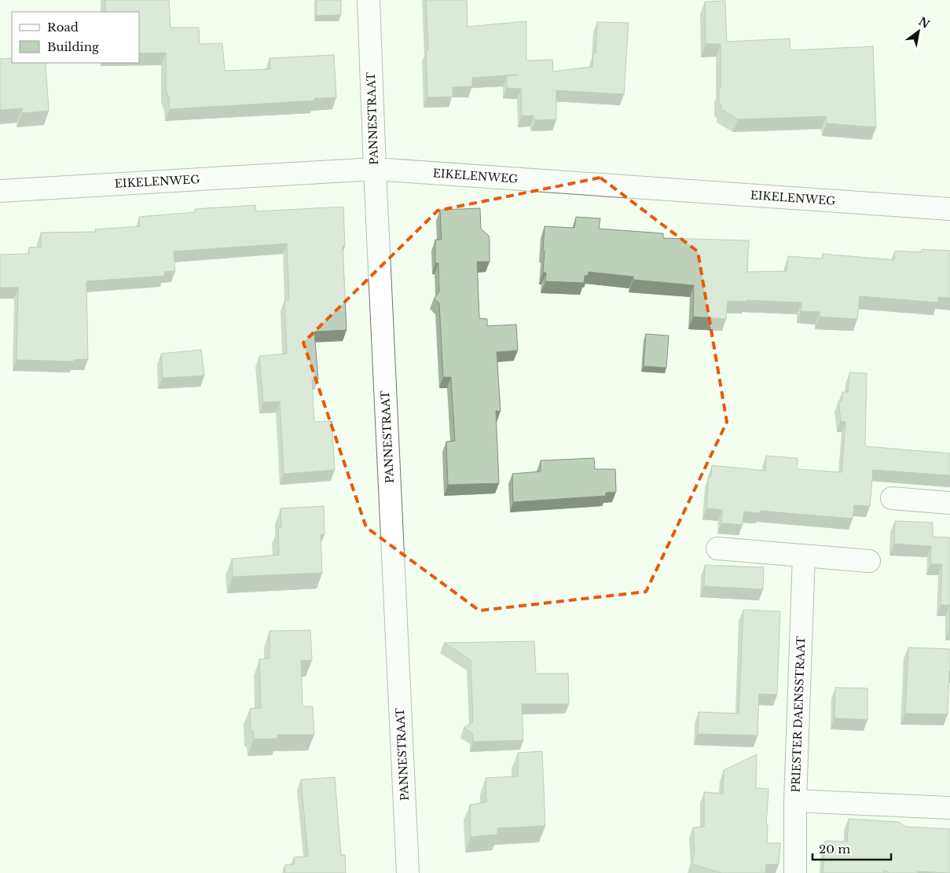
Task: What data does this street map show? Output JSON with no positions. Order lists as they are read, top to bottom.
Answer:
{
  "streets": {
    "street": ["PANNESTRAAT", "EIKELENWEG", "PRIESTER DAENSSTRAAT"]
  },
  "crossings": [
    ["PANNESTRAAT", "EIKELENWEG"]
  ],
  "legend": ["Road", "Building"],
  "scale_bar": "20 m",
  "north": "top right"
}
